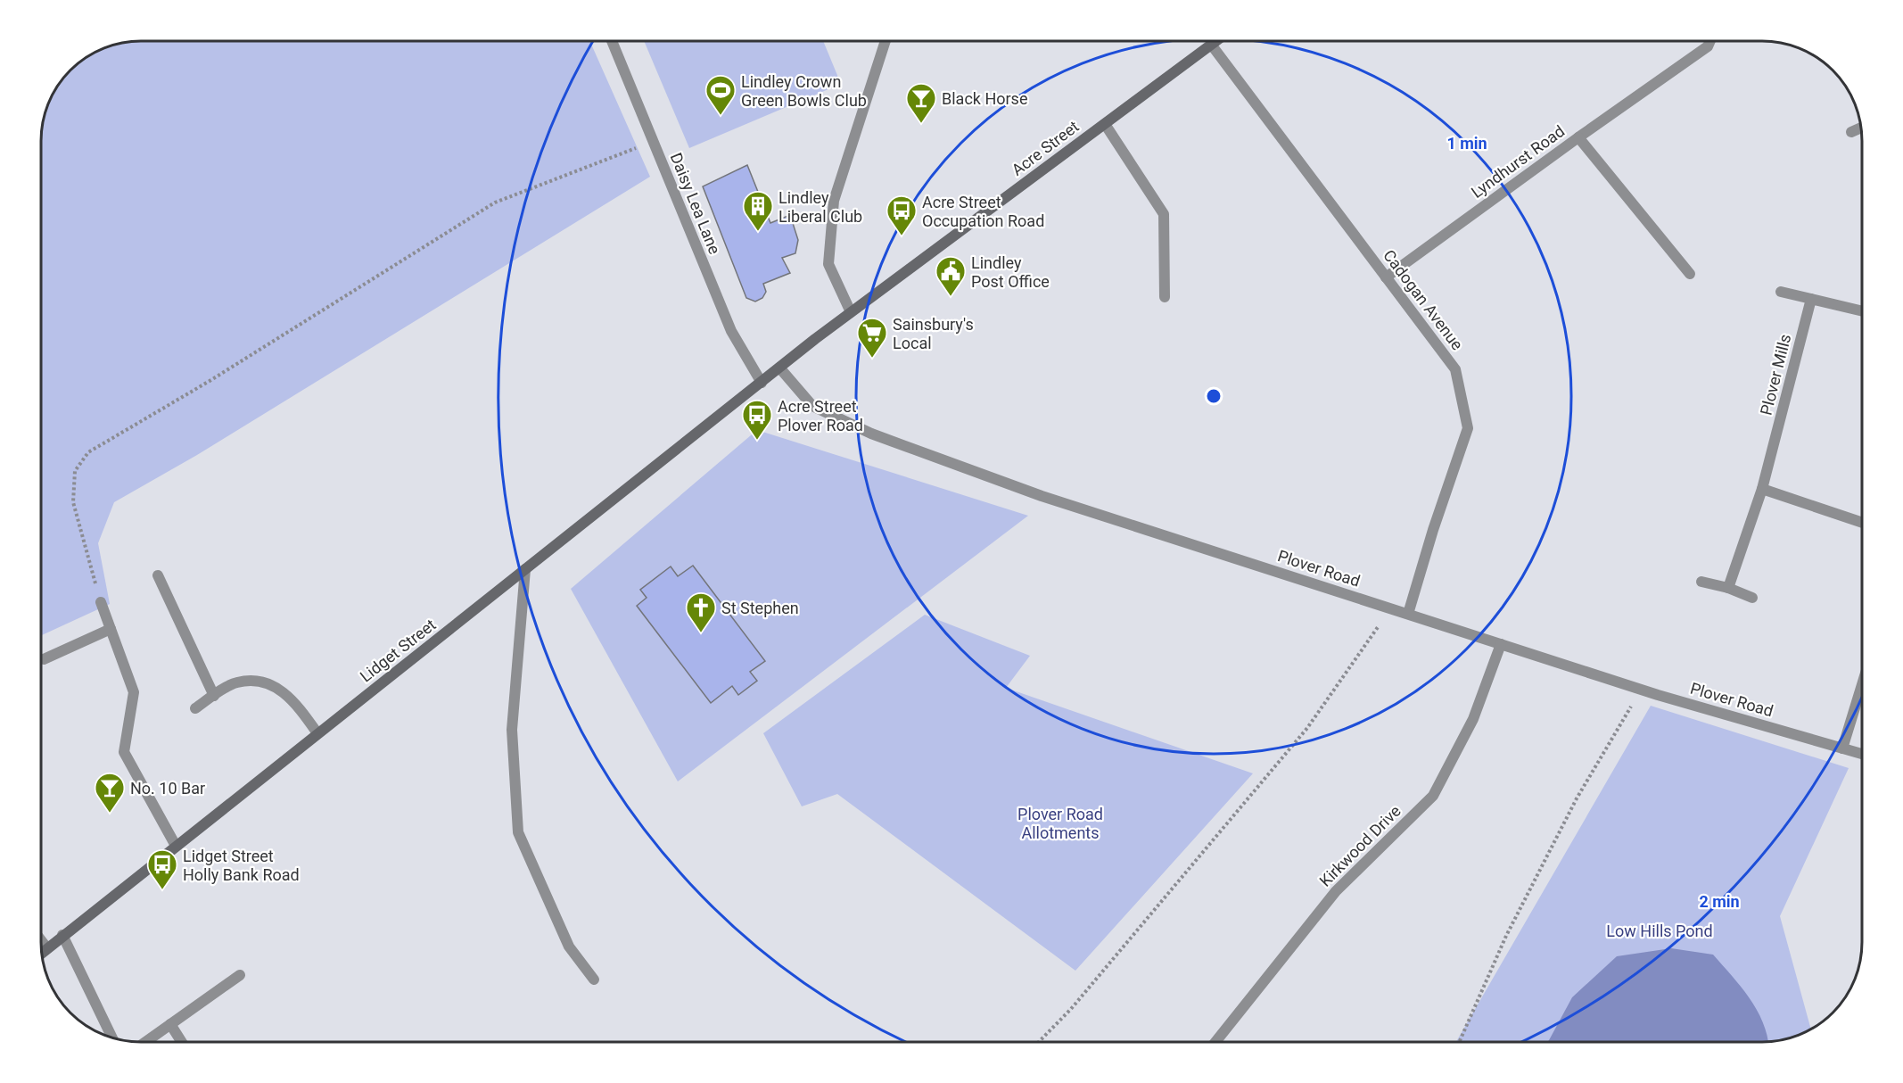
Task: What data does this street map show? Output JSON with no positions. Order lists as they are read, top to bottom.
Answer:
{
  "streets": {
    "street": [
      "Acre Street",
      "Lyndhurst Road",
      "Daisy Lea Lane",
      "Cadogan Avenue",
      "Plover Mills",
      "Plover Road",
      "Lidget Street",
      "Kirkwood Drive"
    ]
  },
  "crossings": [
    ["Acre Street", "Cadogan Avenue"],
    ["Acre Street", "Plover Road"],
    ["Acre Street", "Lidget Street"],
    ["Lyndhurst Road", "Cadogan Avenue"],
    ["Daisy Lea Lane", "Lidget Street"],
    ["Cadogan Avenue", "Plover Road"],
    ["Plover Road", "Lidget Street"],
    ["Plover Road", "Kirkwood Drive"]
  ],
  "parks": ["Plover Road Allotments", "Low Hills Pond"],
  "places": {
    "sports": ["Lindley Crown Green Bowls Club"],
    "bar": ["Black Horse", "No. 10 Bar"],
    "building": ["Lindley Liberal Club"],
    "bus stop": ["Acre Street Occupation Road", "Acre Street Plover Road", "Lidget Street Holly Bank Road"],
    "public building": ["Lindley Post Office"],
    "supermarket": ["Sainsbury's Local"],
    "church": ["St Stephen"]
  },
  "rings": ["1 min", "2 min"]
}
